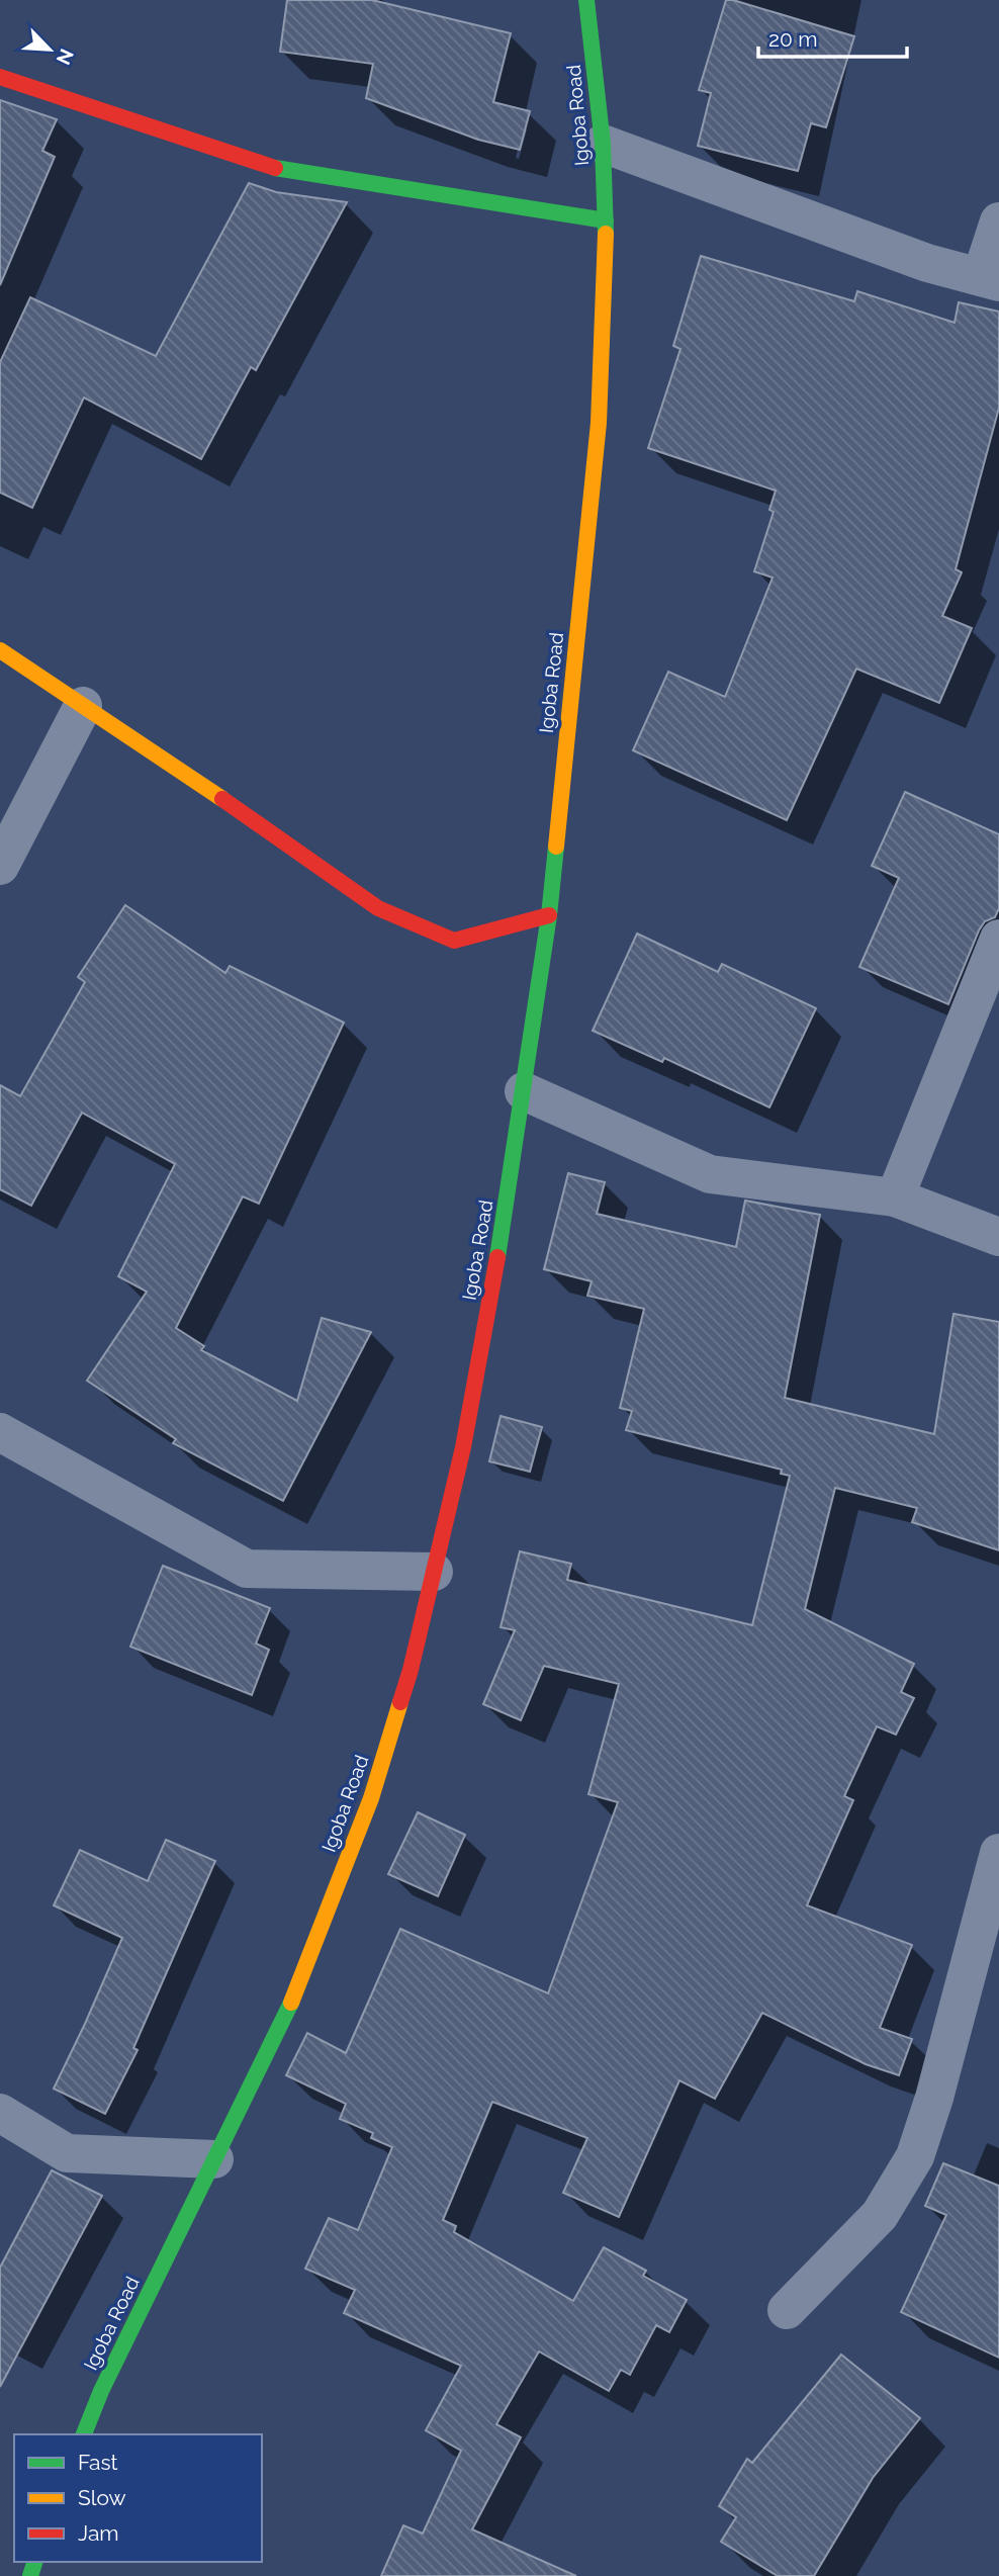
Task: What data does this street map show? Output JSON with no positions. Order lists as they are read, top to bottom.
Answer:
{
  "streets": {
    "street": ["Igoba Road"]
  },
  "legend": ["Fast", "Slow", "Jam"],
  "scale_bar": "20 m",
  "north": "bottom right"
}
